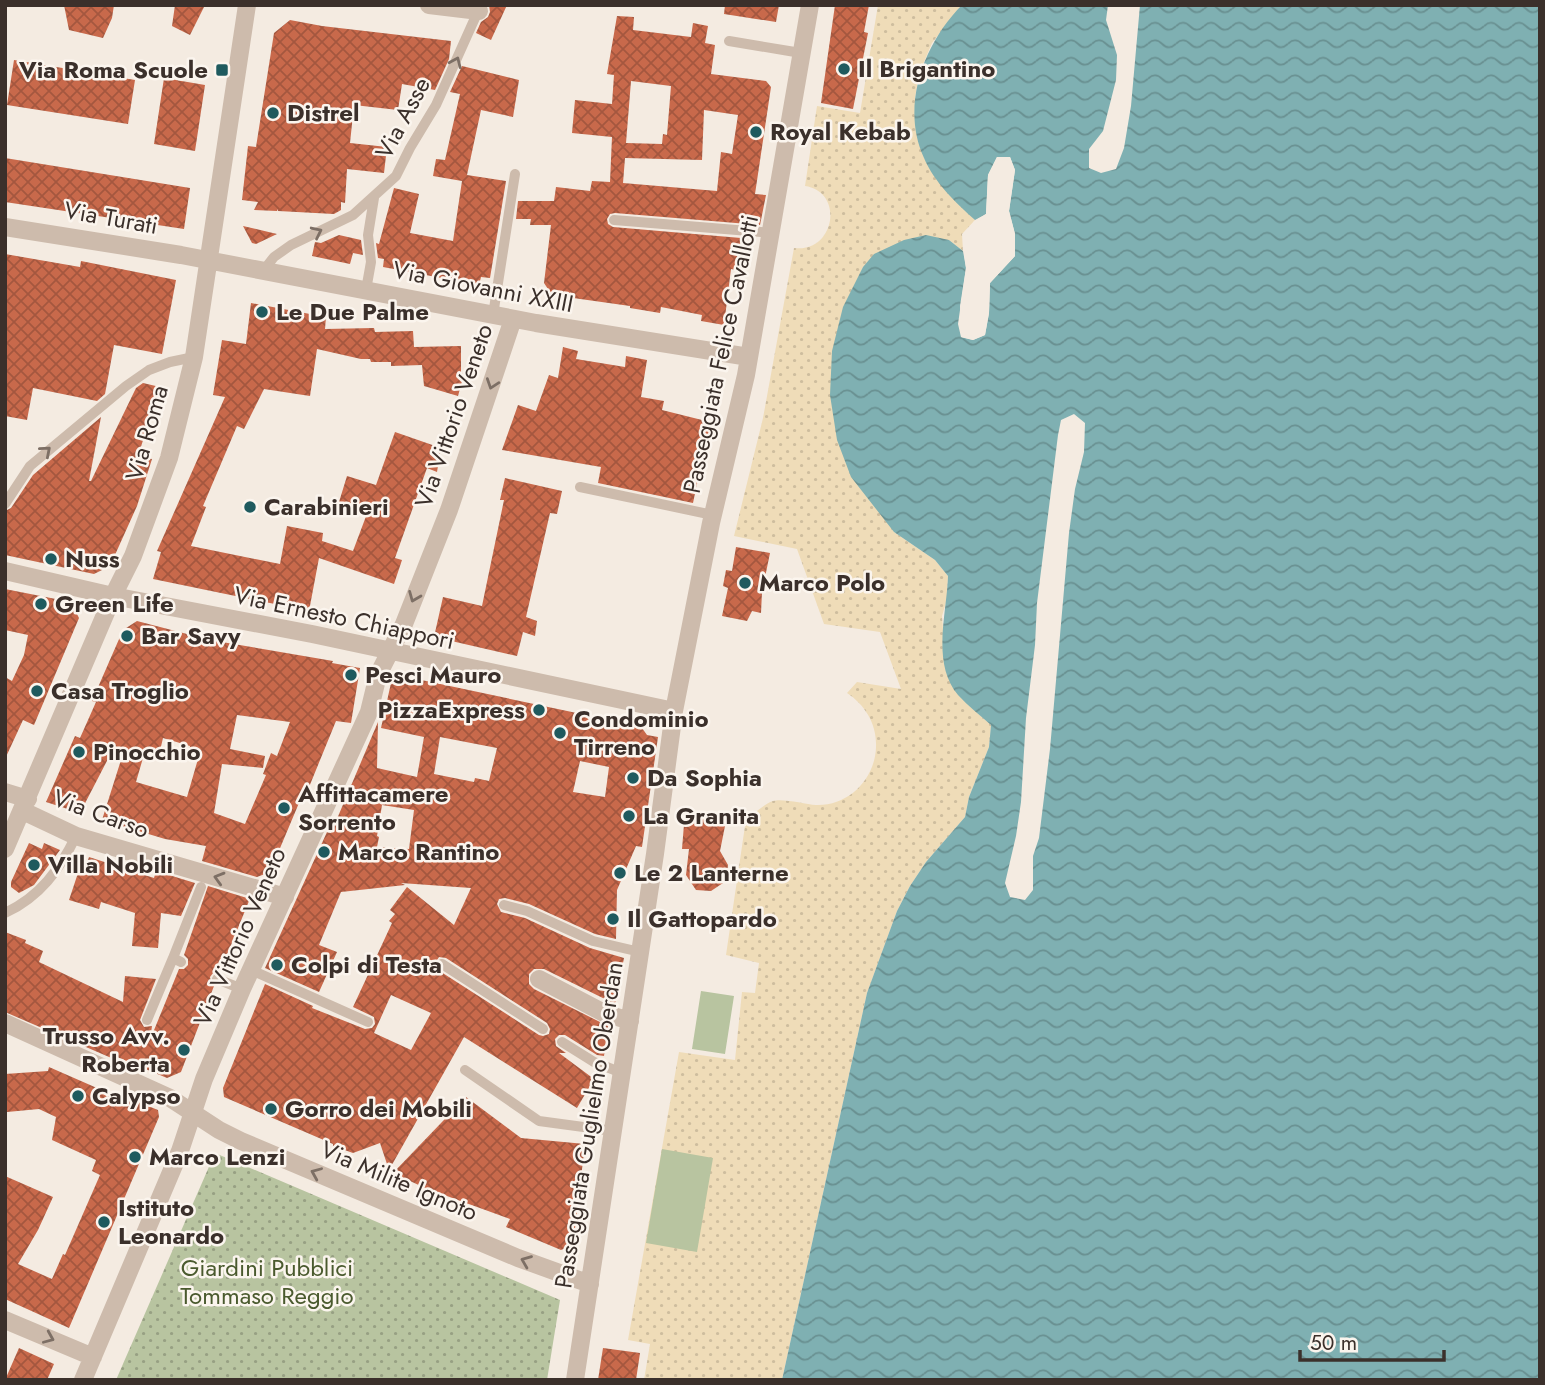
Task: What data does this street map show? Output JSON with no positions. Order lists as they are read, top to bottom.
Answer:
{
  "streets": {
    "street": [
      "Via Turati",
      "Via Giovanni XXIII",
      "Passeggiata Felice Cavallotti",
      "Via Vittorio Veneto",
      "Via Roma",
      "Via Ernesto Chiappori",
      "Via Carso",
      "Passeggiata Guglielmo Oberdan",
      "Via Milite Ignoto"
    ],
    "lane": ["Via Asse"]
  },
  "crossings": [
    ["Via Asse", "Via Giovanni XXIII"],
    ["Via Turati", "Via Giovanni XXIII"],
    ["Via Turati", "Via Roma"],
    ["Via Giovanni XXIII", "Passeggiata Felice Cavallotti"],
    ["Via Giovanni XXIII", "Via Vittorio Veneto"],
    ["Via Giovanni XXIII", "Via Roma"],
    ["Passeggiata Felice Cavallotti", "Via Ernesto Chiappori"],
    ["Passeggiata Felice Cavallotti", "Passeggiata Guglielmo Oberdan"],
    ["Via Vittorio Veneto", "Via Ernesto Chiappori"],
    ["Via Vittorio Veneto", "Via Carso"],
    ["Via Vittorio Veneto", "Via Milite Ignoto"],
    ["Via Roma", "Via Ernesto Chiappori"],
    ["Via Roma", "Via Carso"],
    ["Via Ernesto Chiappori", "Passeggiata Guglielmo Oberdan"],
    ["Passeggiata Guglielmo Oberdan", "Via Milite Ignoto"]
  ],
  "one_way": ["Via Asse", "Via Carso", "Via Milite Ignoto"],
  "parks": ["Giardini Pubblici Tommaso Reggio"],
  "places": {
    "other": [
      "Il Brigantino",
      "Distrel",
      "Royal Kebab",
      "Le Due Palme",
      "Carabinieri",
      "Nuss",
      "Marco Polo",
      "Green Life",
      "Bar Savy",
      "Pesci Mauro",
      "Casa Troglio",
      "PizzaExpress",
      "Condominio Tirreno",
      "Pinocchio",
      "Da Sophia",
      "Affittacamere Sorrento",
      "La Granita",
      "Marco Rantino",
      "Villa Nobili",
      "Le 2 Lanterne",
      "Il Gattopardo",
      "Colpi di Testa",
      "Trusso Avv. Roberta",
      "Calypso",
      "Gorro dei Mobili",
      "Marco Lenzi",
      "Istituto Leonardo"
    ],
    "transit": ["Via Roma Scuole"]
  },
  "scale_bar": "50 m"
}
